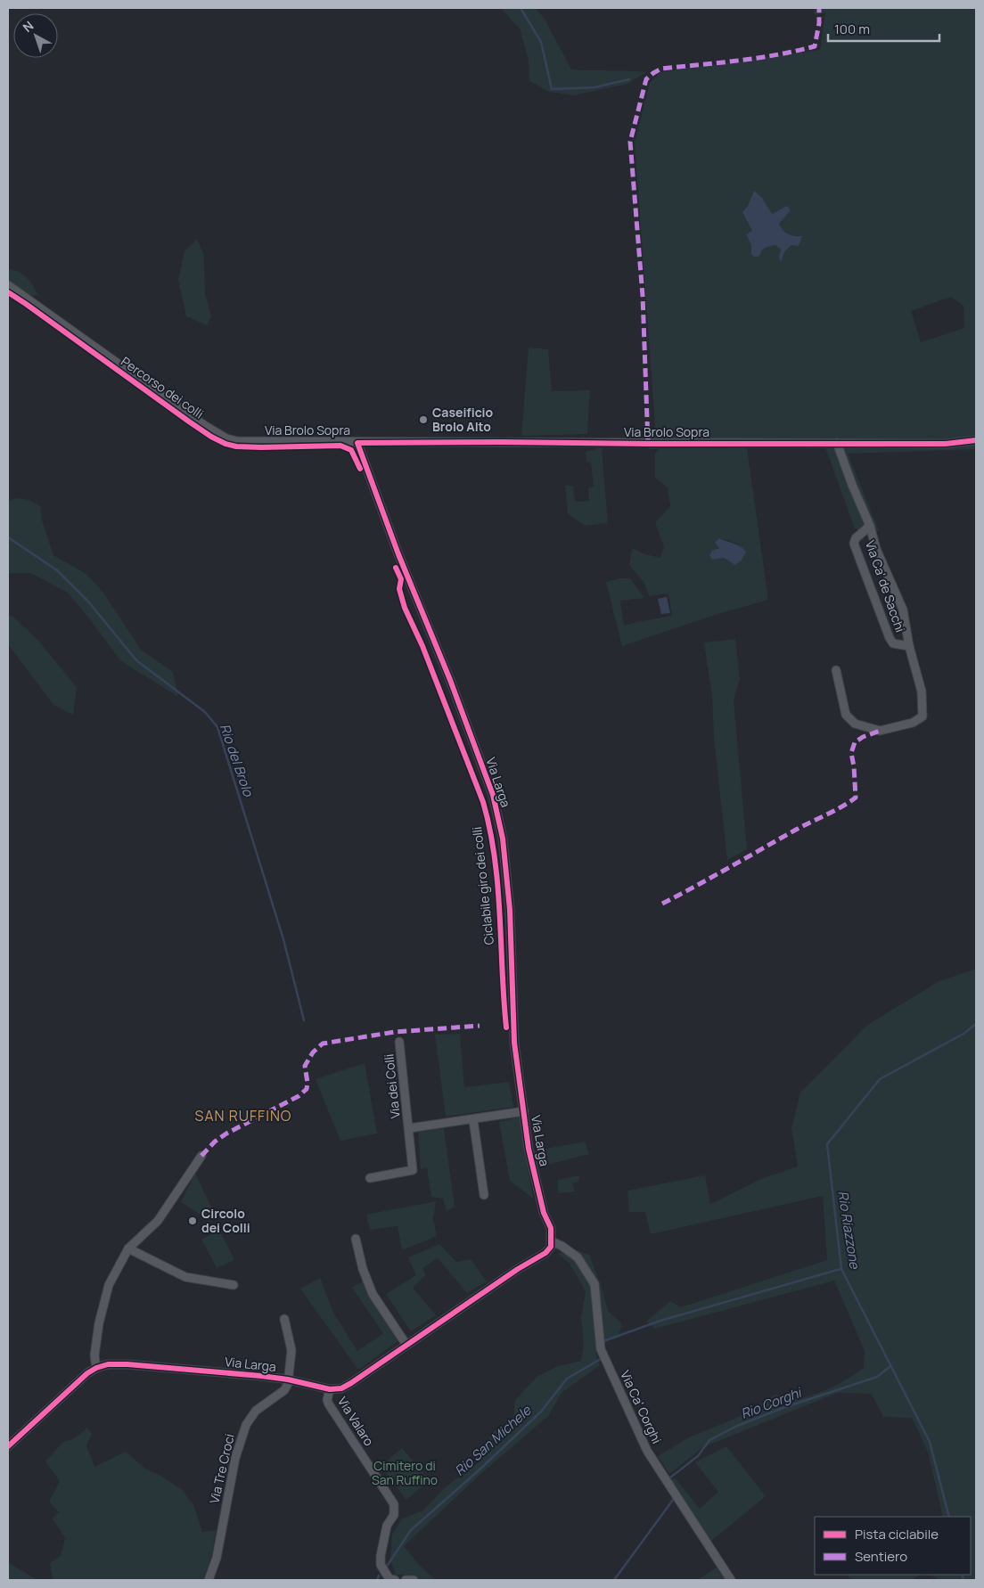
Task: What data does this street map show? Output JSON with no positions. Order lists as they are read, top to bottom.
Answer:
{
  "streets": {
    "street": [
      "Via Brolo Sopra",
      "Via Ca' de Sacchi",
      "Via Larga",
      "Via dei Colli",
      "Via Ca' Corghi",
      "Via Valaro",
      "Via Tre Croci"
    ],
    "cycle path": ["Percorso dei colli", "Ciclabile giro dei colli"]
  },
  "crossings": [
    ["Via Brolo Sopra", "Via Ca' de Sacchi"],
    ["Via Brolo Sopra", "Via Larga"],
    ["Via Larga", "Via dei Colli"],
    ["Via Larga", "Via Ca' Corghi"],
    ["Via Larga", "Via Valaro"],
    ["Via Larga", "Via Tre Croci"]
  ],
  "districts": ["SAN RUFFINO"],
  "water": [
    "Rio del Brolo",
    "Rio Riazzone",
    "Rio Corghi",
    "Rio San Michele"
  ],
  "parks": ["Cimitero di San Ruffino"],
  "places": ["Caseificio Brolo Alto", "Circolo dei Colli"],
  "legend": ["Pista ciclabile", "Sentiero"],
  "scale_bar": "100 m",
  "north": "top left"
}
